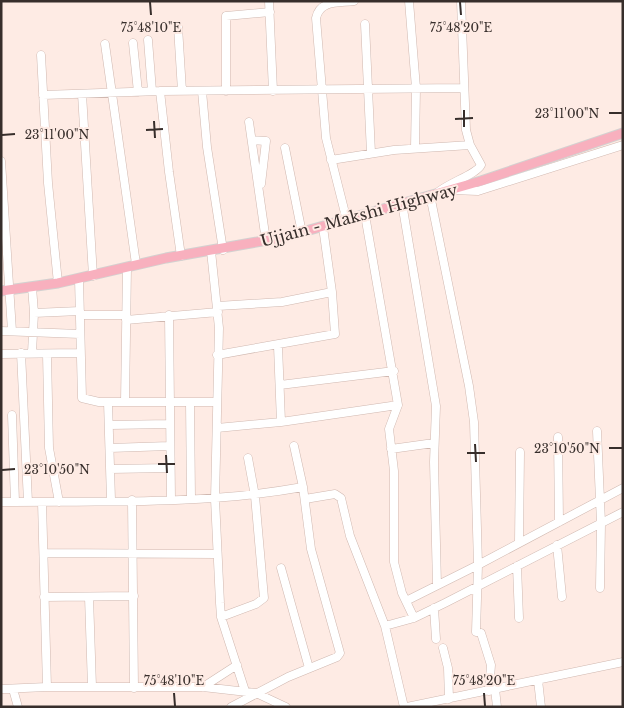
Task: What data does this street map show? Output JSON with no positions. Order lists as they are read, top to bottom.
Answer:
{
  "streets": {
    "main road": ["Ujjain - Makshi Highway"]
  },
  "coordinates": [
    "75°48'10\"E",
    "75°48'20\"E",
    "23°11'00\"N",
    "23°10'50\"N"
  ]
}
